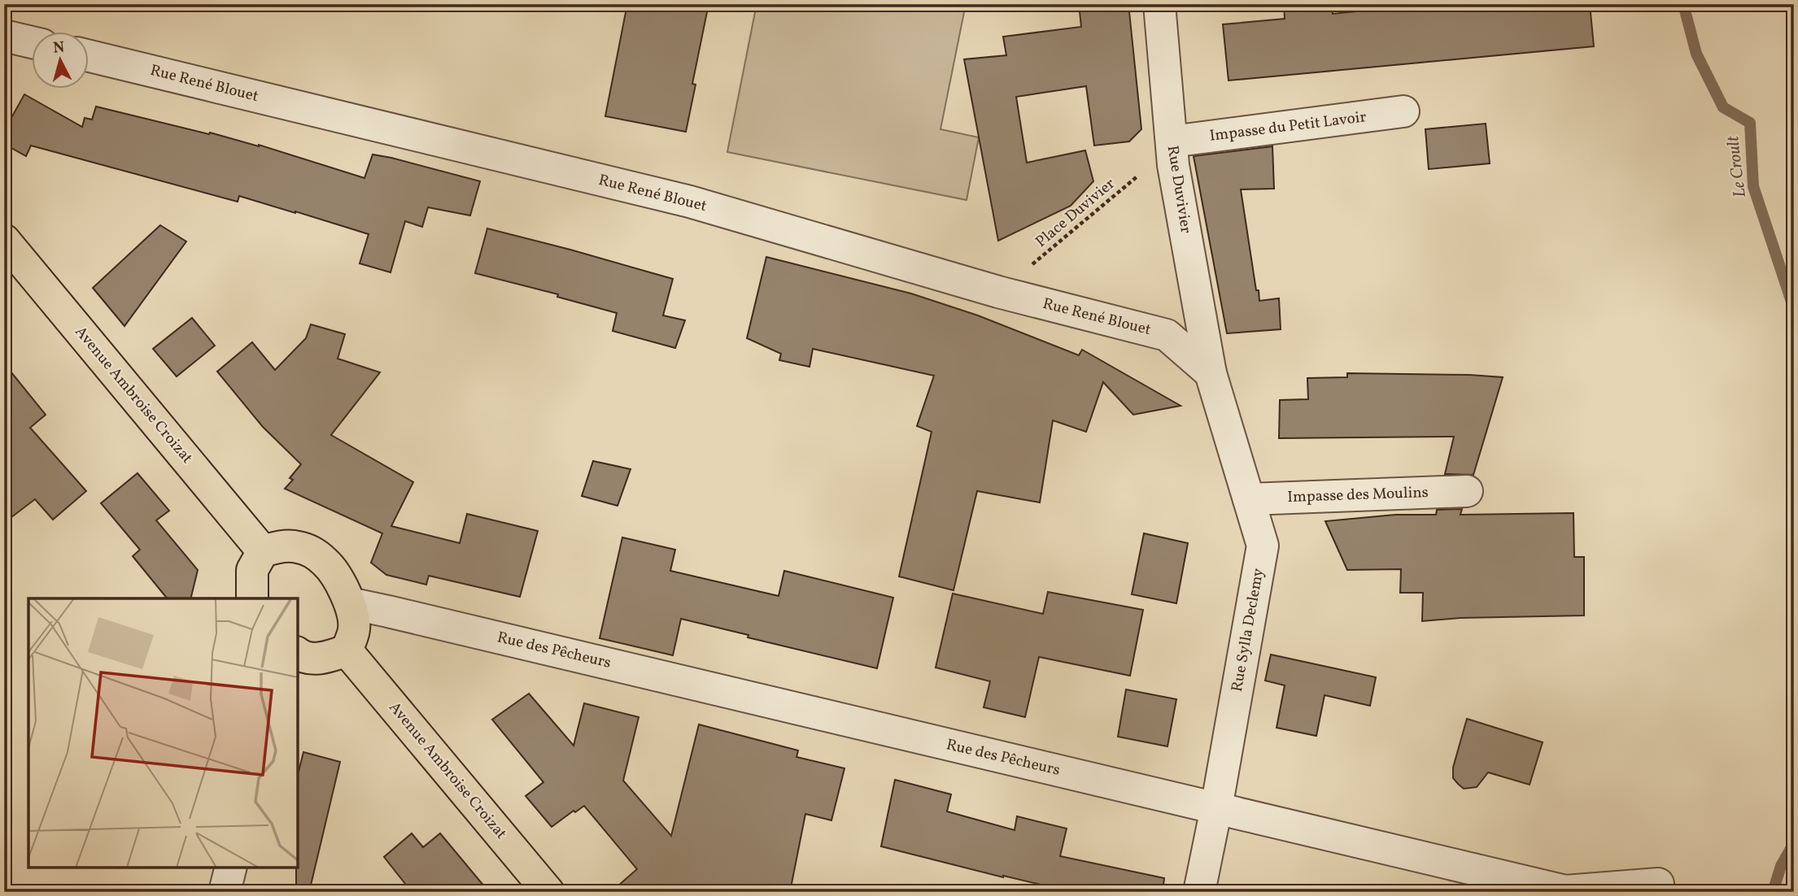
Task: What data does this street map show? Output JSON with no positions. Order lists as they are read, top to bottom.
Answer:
{
  "streets": {
    "main road": ["Avenue Ambroise Croizat"],
    "street": [
      "Rue René Blouet",
      "Impasse du Petit Lavoir",
      "Rue Duvivier",
      "Impasse des Moulins",
      "Rue Sylla Declemy",
      "Rue des Pêcheurs"
    ],
    "path": ["Place Duvivier"]
  },
  "crossings": [
    ["Rue René Blouet", "Rue Duvivier"],
    ["Rue René Blouet", "Place Duvivier"],
    ["Rue René Blouet", "Rue Sylla Declemy"],
    ["Impasse du Petit Lavoir", "Rue Duvivier"],
    ["Impasse du Petit Lavoir", "Place Duvivier"],
    ["Rue Duvivier", "Place Duvivier"],
    ["Rue Duvivier", "Rue Sylla Declemy"],
    ["Impasse des Moulins", "Rue Sylla Declemy"],
    ["Rue Sylla Declemy", "Rue des Pêcheurs"]
  ],
  "water": ["Le Croult"],
  "north": "top"
}
